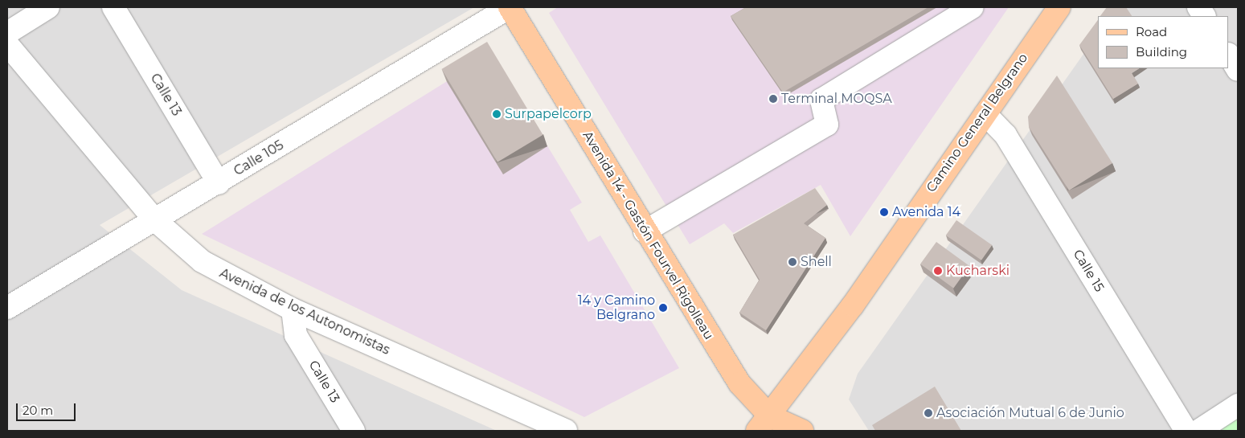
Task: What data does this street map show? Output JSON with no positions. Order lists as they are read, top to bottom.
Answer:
{
  "streets": {
    "main road": ["Camino General Belgrano", "Avenida 14 - Gastón Fourvel Rigolleau"],
    "street": [
      "Calle 13",
      "Calle 105",
      "Calle 15",
      "Avenida de los Autonomistas"
    ]
  },
  "crossings": [
    ["Calle 13", "Calle 105"],
    ["Calle 13", "Avenida de los Autonomistas"],
    ["Camino General Belgrano", "Avenida 14 - Gastón Fourvel Rigolleau"],
    ["Camino General Belgrano", "Calle 15"],
    ["Calle 105", "Avenida 14 - Gastón Fourvel Rigolleau"],
    ["Calle 105", "Avenida de los Autonomistas"]
  ],
  "places": [
    "Terminal MOQSA",
    "Surpapelcorp",
    "Avenida 14",
    "Shell",
    "Kucharski",
    "14 y Camino Belgrano",
    "Asociación Mutual 6 de Junio"
  ],
  "legend": ["Road", "Building"],
  "scale_bar": "20 m"
}
